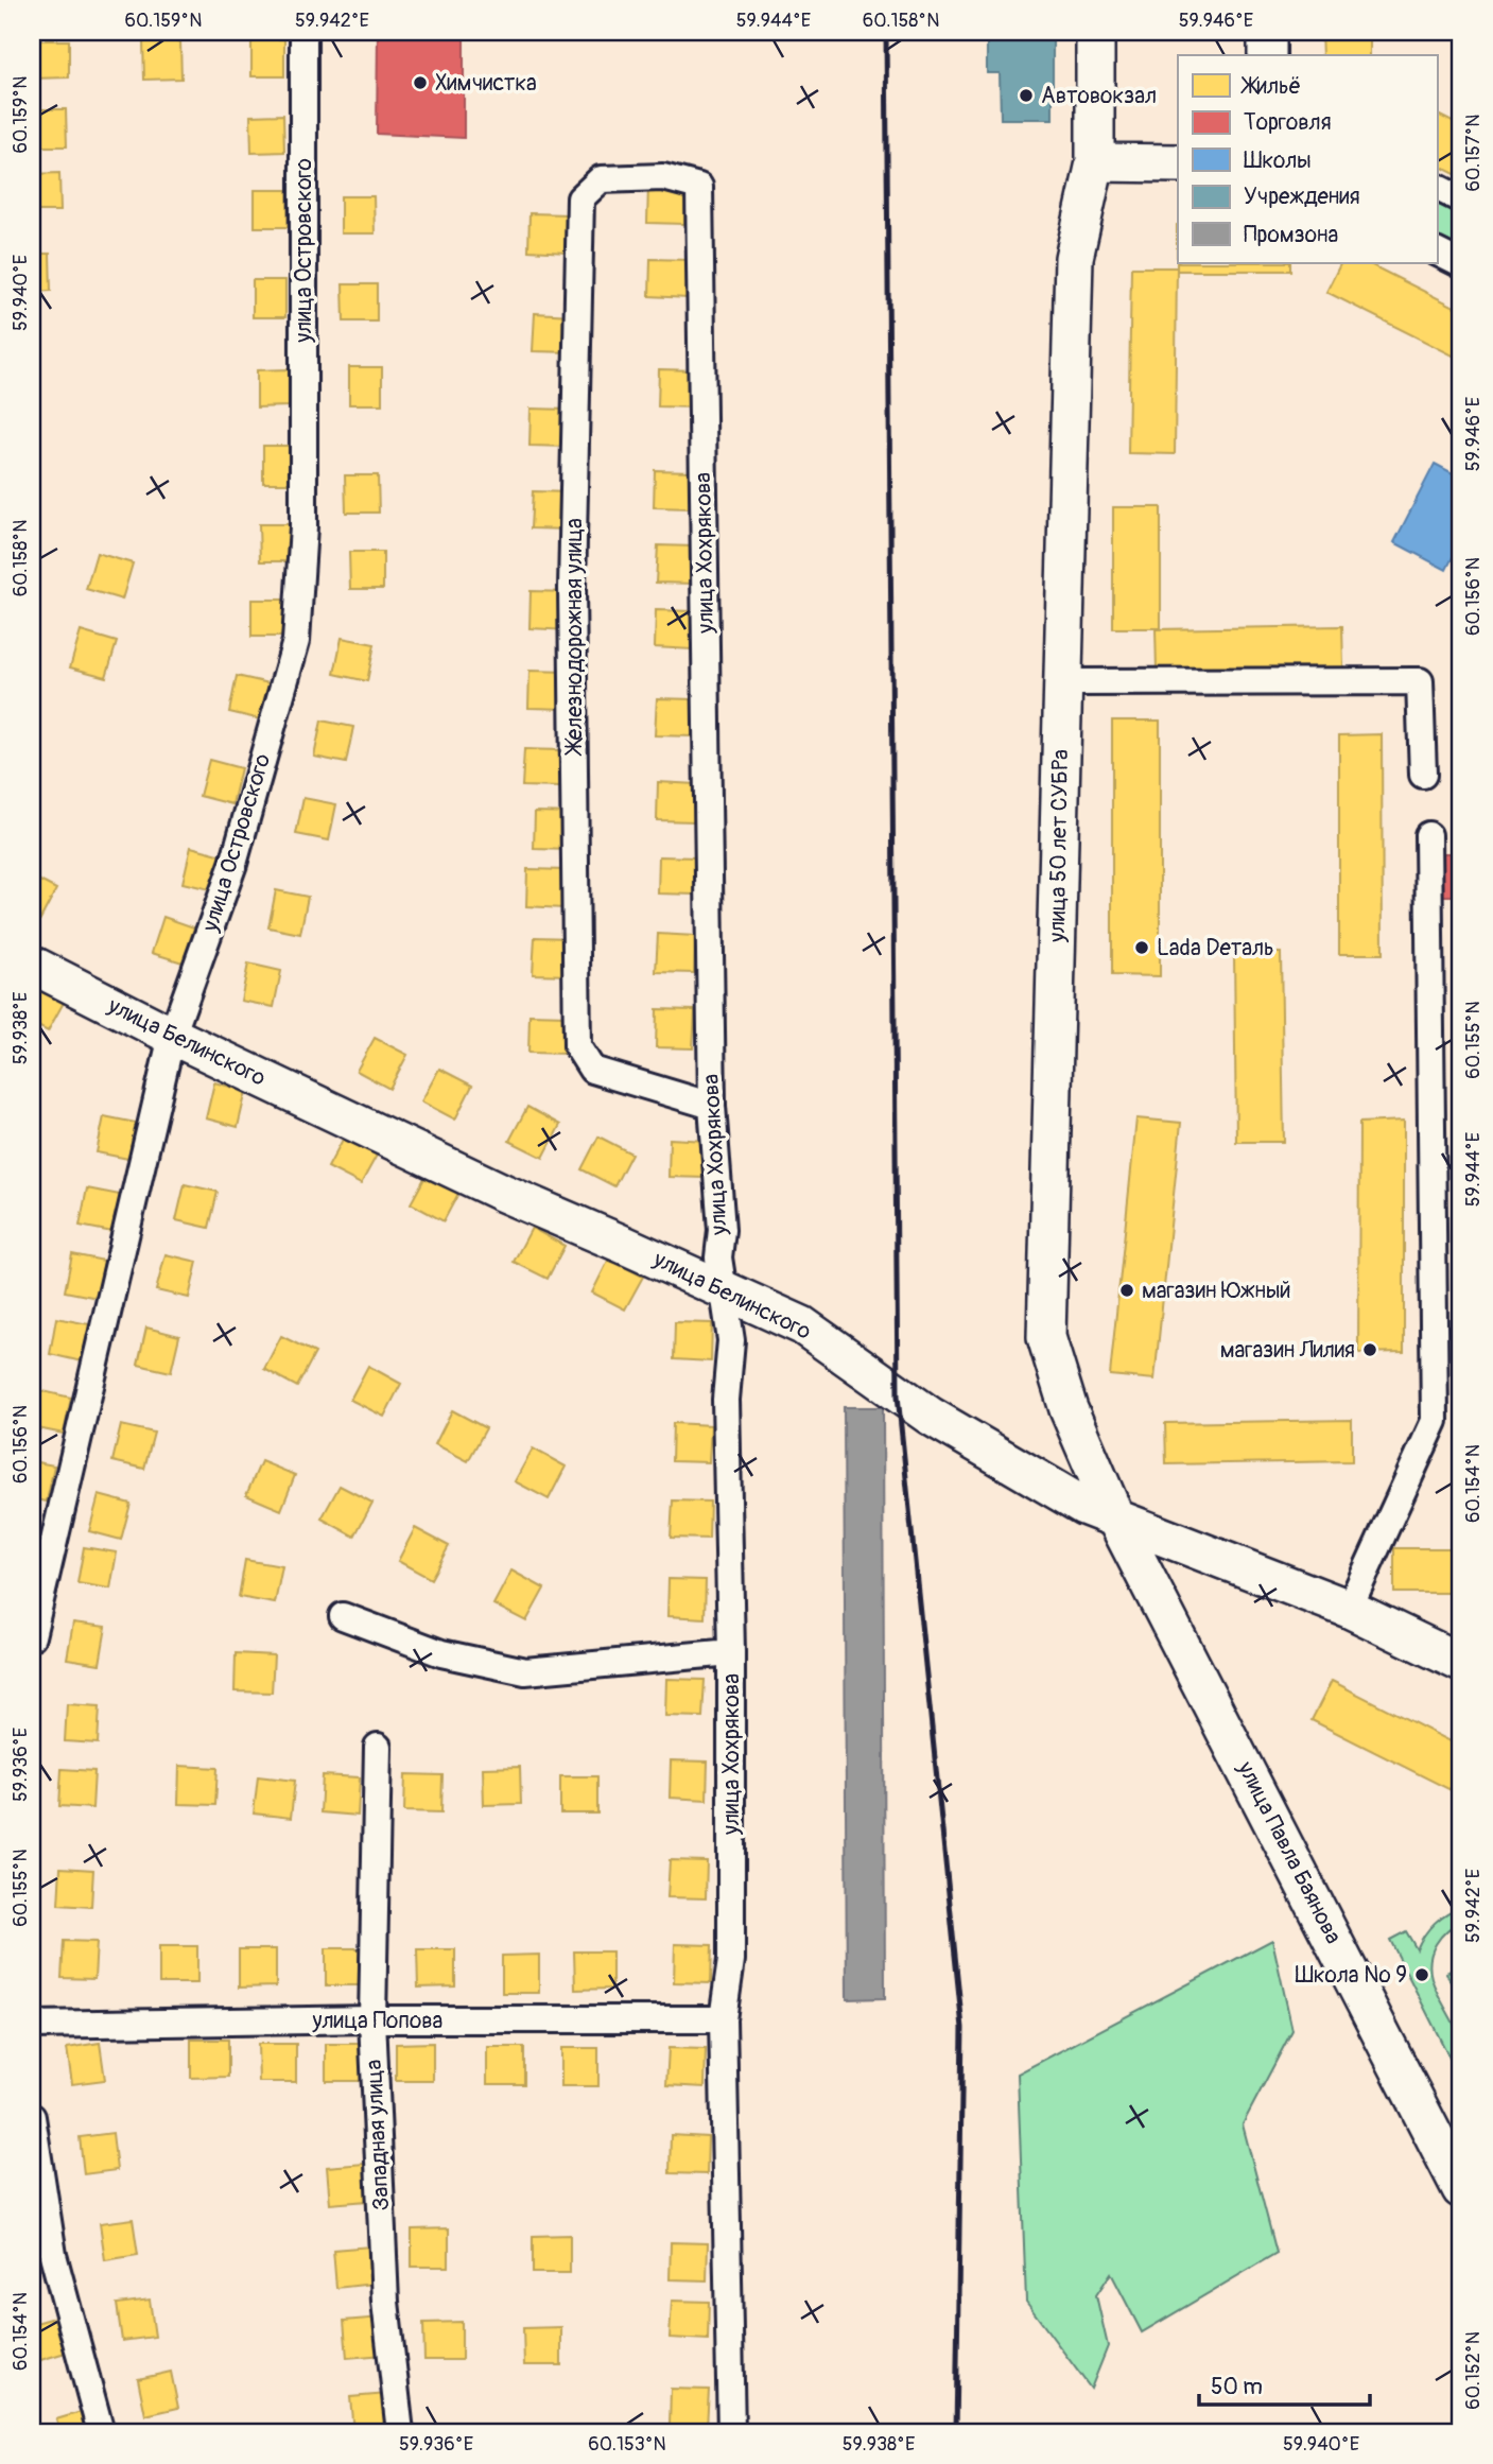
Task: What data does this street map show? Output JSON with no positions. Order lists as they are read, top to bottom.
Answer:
{
  "streets": {
    "street": [
      "улица Островского",
      "улица Хохрякова",
      "Железнодорожная улица",
      "улица 50 лет СУБРа",
      "улица Белинского",
      "улица Павла Баянова",
      "улица Попова",
      "Западная улица"
    ]
  },
  "crossings": [
    ["улица Островского", "улица Белинского"],
    ["улица Хохрякова", "Железнодорожная улица"],
    ["улица Хохрякова", "улица Белинского"],
    ["улица Хохрякова", "улица Попова"],
    ["улица 50 лет СУБРа", "улица Белинского"],
    ["улица 50 лет СУБРа", "улица Павла Баянова"],
    ["улица Белинского", "улица Павла Баянова"],
    ["улица Попова", "Западная улица"]
  ],
  "places": [
    "Химчистка",
    "Автовокзал",
    "Lada Dеталь",
    "магазин Южный",
    "магазин Лилия",
    "Школа № 9"
  ],
  "legend": [
    "Жильё",
    "Торговля",
    "Школы",
    "Учреждения",
    "Промзона"
  ],
  "scale_bar": "50 m",
  "coordinates": [
    "60.159°N",
    "59.942°E",
    "59.944°E",
    "60.158°N",
    "59.946°E",
    "60.157°N",
    "59.940°E",
    "60.156°N",
    "59.938°E",
    "60.155°N",
    "60.154°N",
    "59.936°E",
    "60.152°N",
    "60.153°N"
  ]
}
